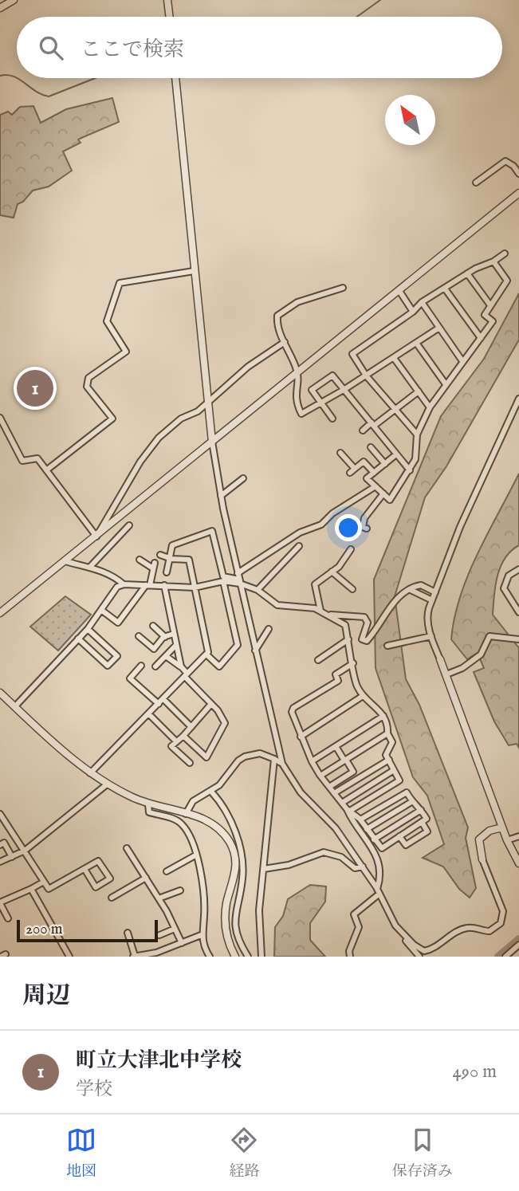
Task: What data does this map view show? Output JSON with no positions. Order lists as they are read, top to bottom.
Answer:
{
  "scale_bar": "200 m",
  "north": "top left",
  "page": {
    "search": "ここで検索",
    "pins": "1",
    "scale": "200 m",
    "heading": "周辺",
    "list": [
      {
        "mark": "1",
        "name": "町立大津北中学校",
        "note": "学校",
        "value": "490 m"
      }
    ],
    "nav": ["地図", "経路", "保存済み"]
  }
}
